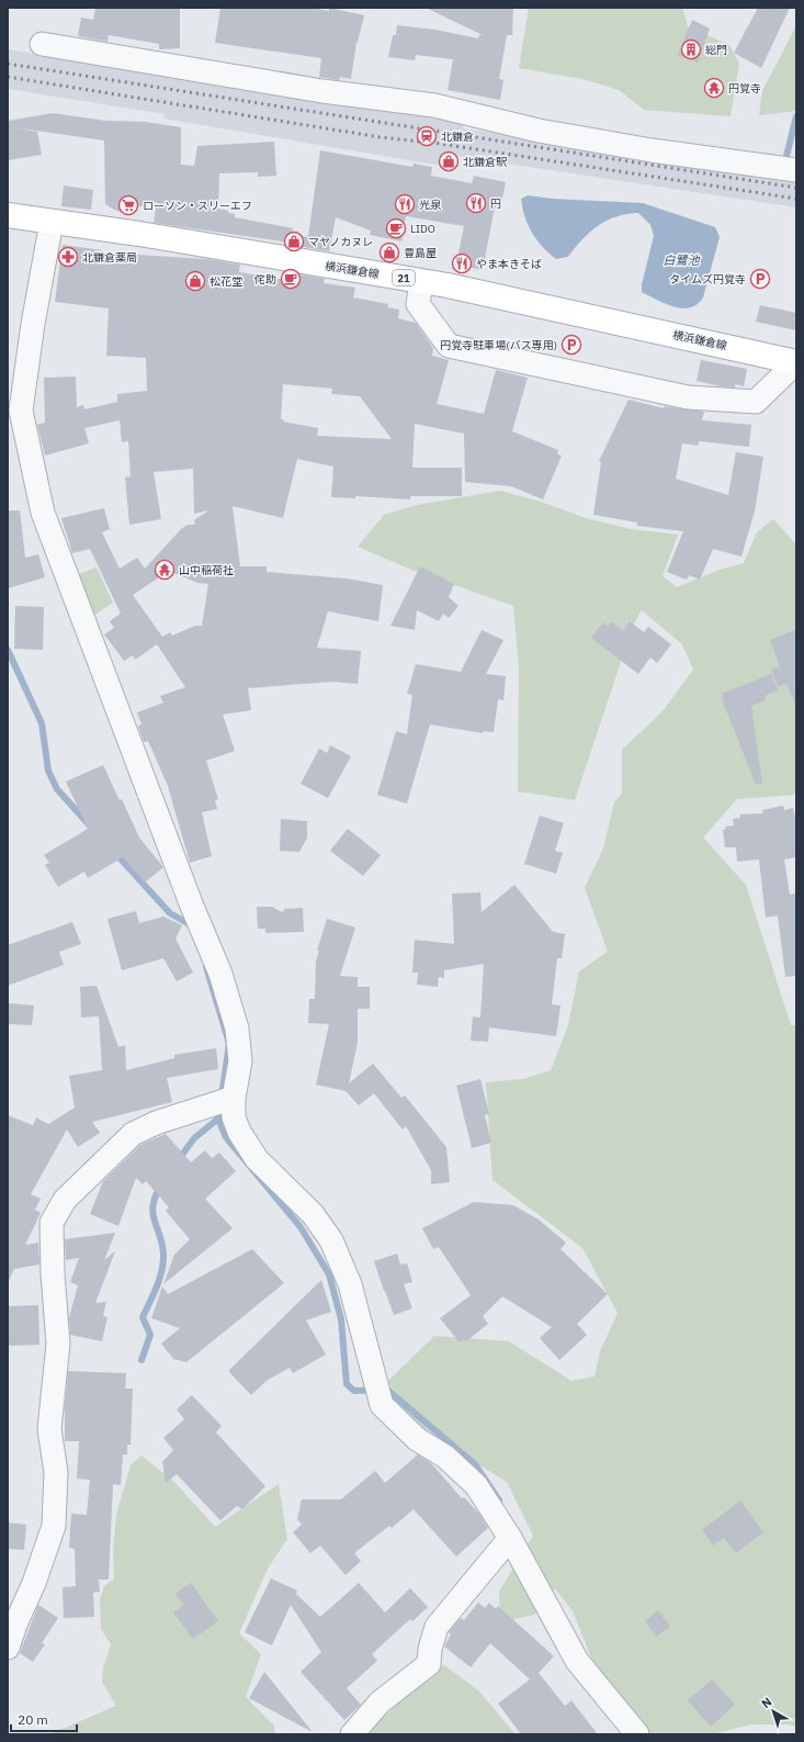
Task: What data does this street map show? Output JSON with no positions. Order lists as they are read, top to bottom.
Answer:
{
  "streets": {
    "main road": ["横浜鎌倉線", "21"]
  },
  "water": ["白鷺池"],
  "places": {
    "building": ["総門"],
    "temple": ["円覚寺", "山中稲荷社"],
    "station": ["北鎌倉"],
    "shop": [
      "北鎌倉駅",
      "マヤノカヌレ",
      "豊島屋",
      "松花堂"
    ],
    "restaurant": ["円", "光泉", "やま本きそば"],
    "supermarket": ["ローソン・スリーエフ"],
    "cafe": ["LIDO", "侘助"],
    "pharmacy": ["北鎌倉薬局"],
    "parking": ["タイムズ円覚寺", "円覚寺駐車場(バス専用)"]
  },
  "scale_bar": "20 m",
  "north": "top left"
}
